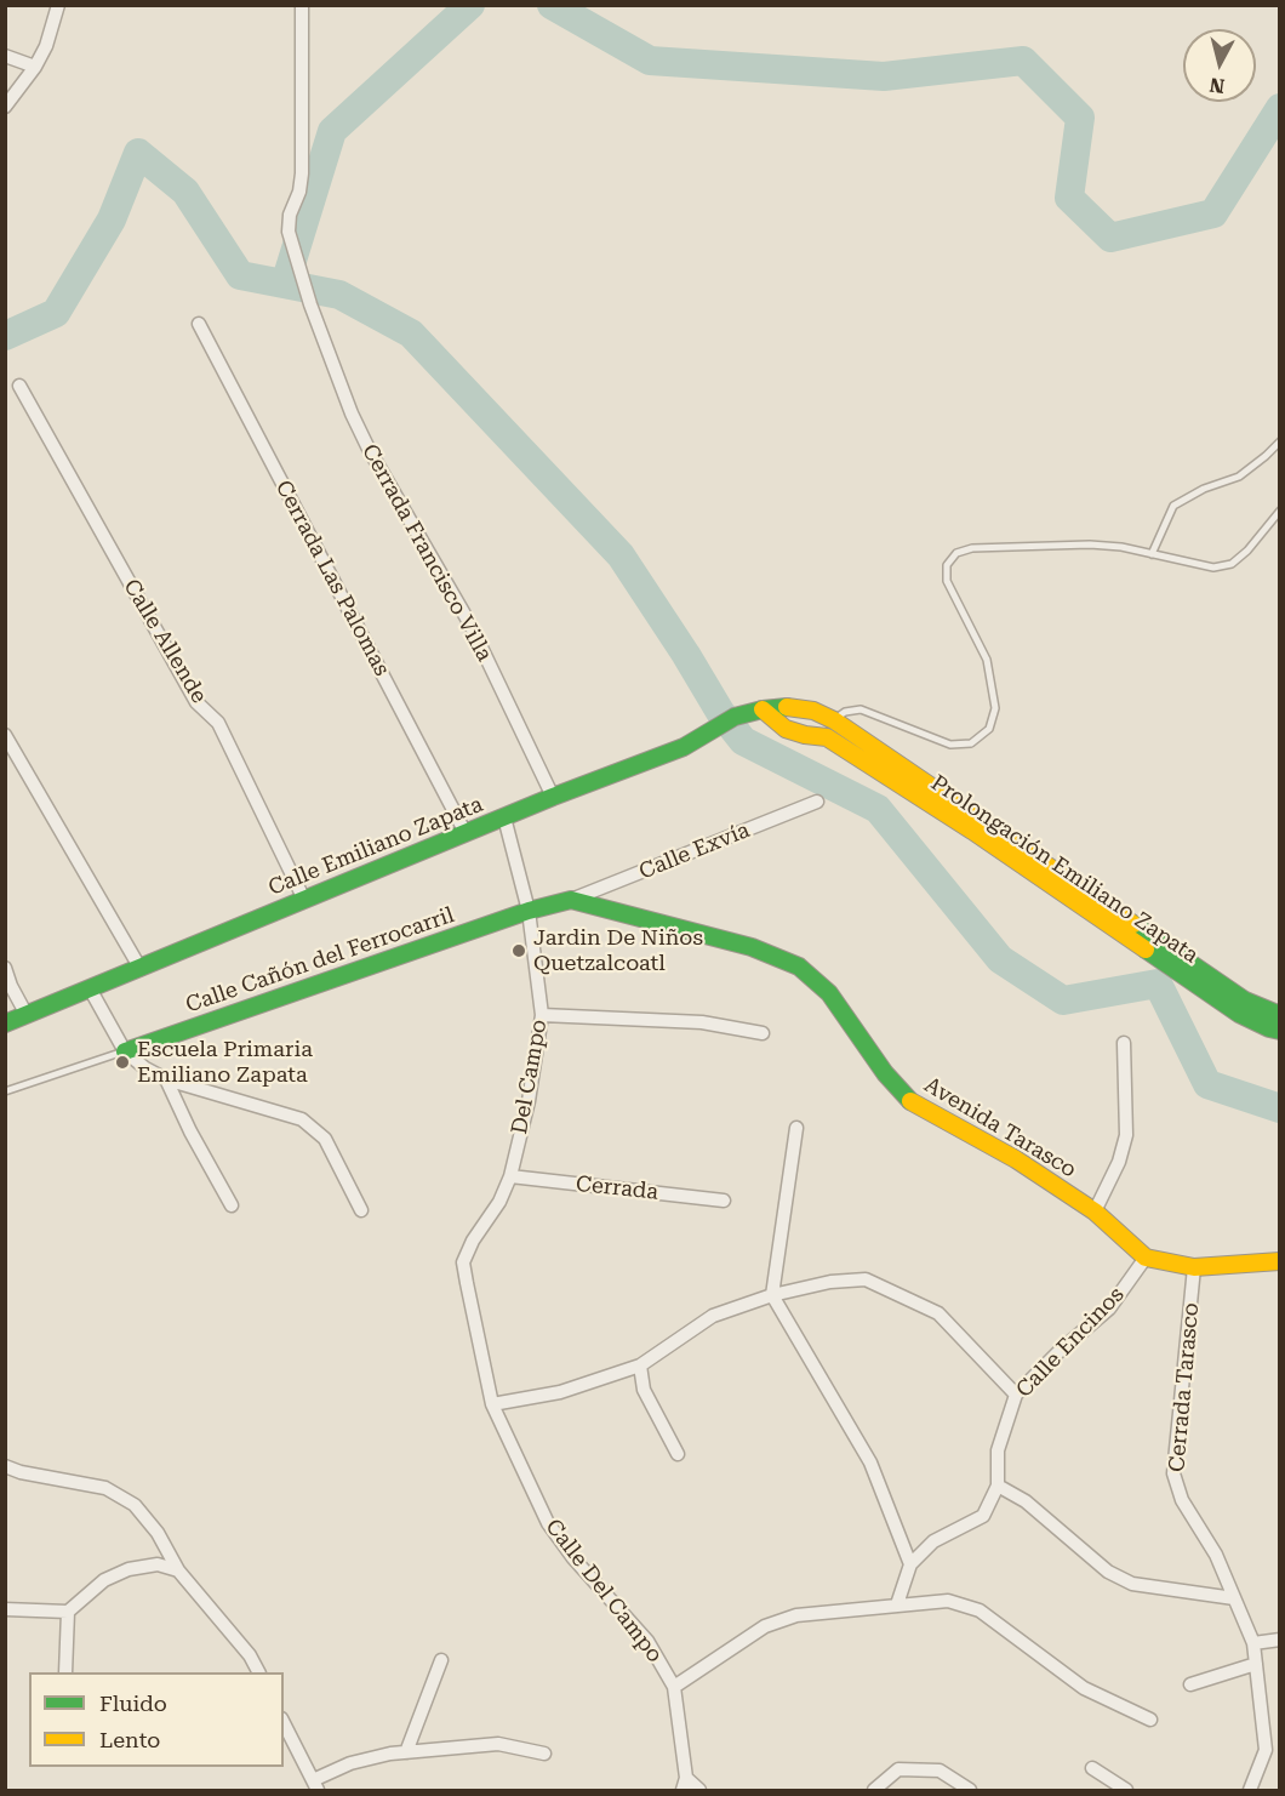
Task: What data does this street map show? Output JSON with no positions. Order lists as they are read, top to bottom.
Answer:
{
  "streets": {
    "main road": [
      "Calle Emiliano Zapata",
      "Prolongación Emiliano Zapata",
      "Calle Cañón del Ferrocarril",
      "Avenida Tarasco"
    ],
    "street": [
      "Cerrada Francisco Villa",
      "Cerrada Las Palomas",
      "Calle Allende",
      "Calle Exvía",
      "Del Campo",
      "Cerrada",
      "Calle Encinos",
      "Cerrada Tarasco",
      "Calle Del Campo"
    ]
  },
  "crossings": [
    ["Cerrada Francisco Villa", "Calle Emiliano Zapata"],
    ["Cerrada Las Palomas", "Calle Emiliano Zapata"],
    ["Calle Allende", "Calle Emiliano Zapata"],
    ["Calle Emiliano Zapata", "Prolongación Emiliano Zapata"],
    ["Calle Emiliano Zapata", "Del Campo"],
    ["Calle Exvía", "Avenida Tarasco"],
    ["Calle Cañón del Ferrocarril", "Del Campo"],
    ["Calle Cañón del Ferrocarril", "Avenida Tarasco"],
    ["Del Campo", "Avenida Tarasco"],
    ["Del Campo", "Cerrada"],
    ["Del Campo", "Calle Del Campo"],
    ["Avenida Tarasco", "Calle Encinos"]
  ],
  "places": ["Jardin De Niños Quetzalcoatl", "Escuela Primaria Emiliano Zapata"],
  "legend": ["Fluido", "Lento"],
  "north": "bottom"
}
